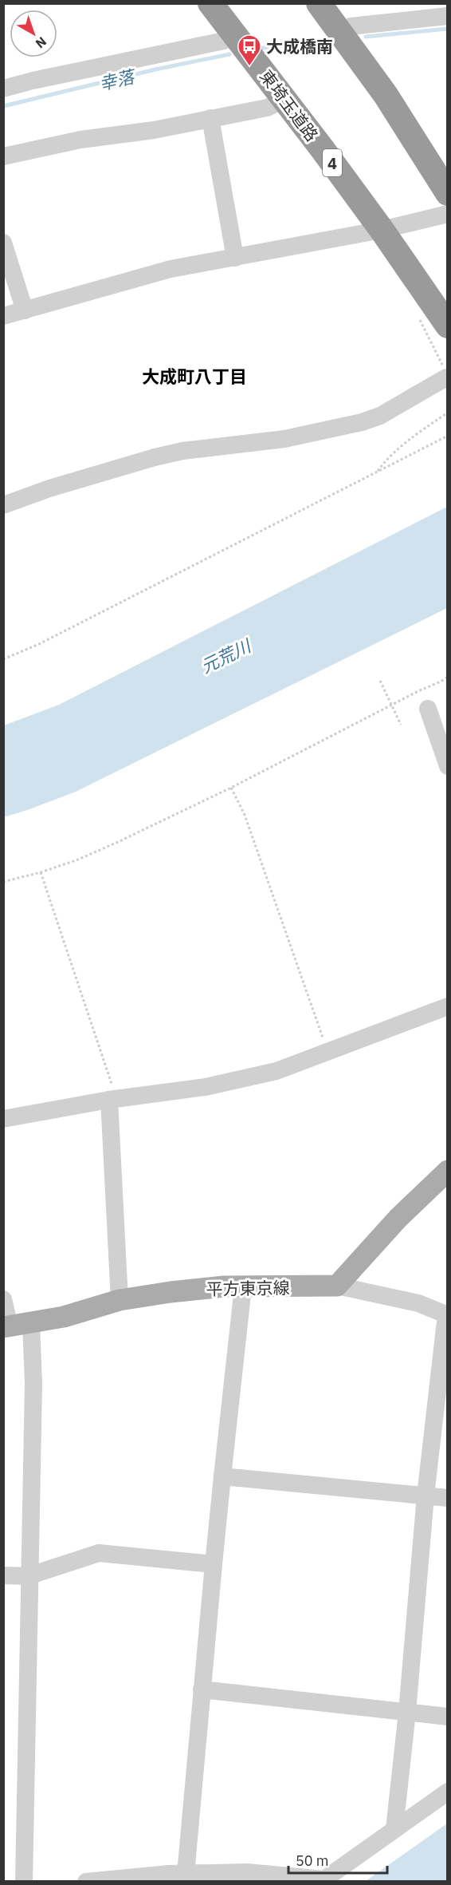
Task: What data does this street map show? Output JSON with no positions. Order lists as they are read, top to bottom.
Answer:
{
  "streets": {
    "highway": ["東埼玉道路", "4"],
    "main road": ["平方東京線"]
  },
  "districts": ["大成町八丁目"],
  "water": ["幸落", "元荒川"],
  "places": {
    "bus stop": ["大成橋南"]
  },
  "scale_bar": "50 m",
  "north": "bottom right"
}
